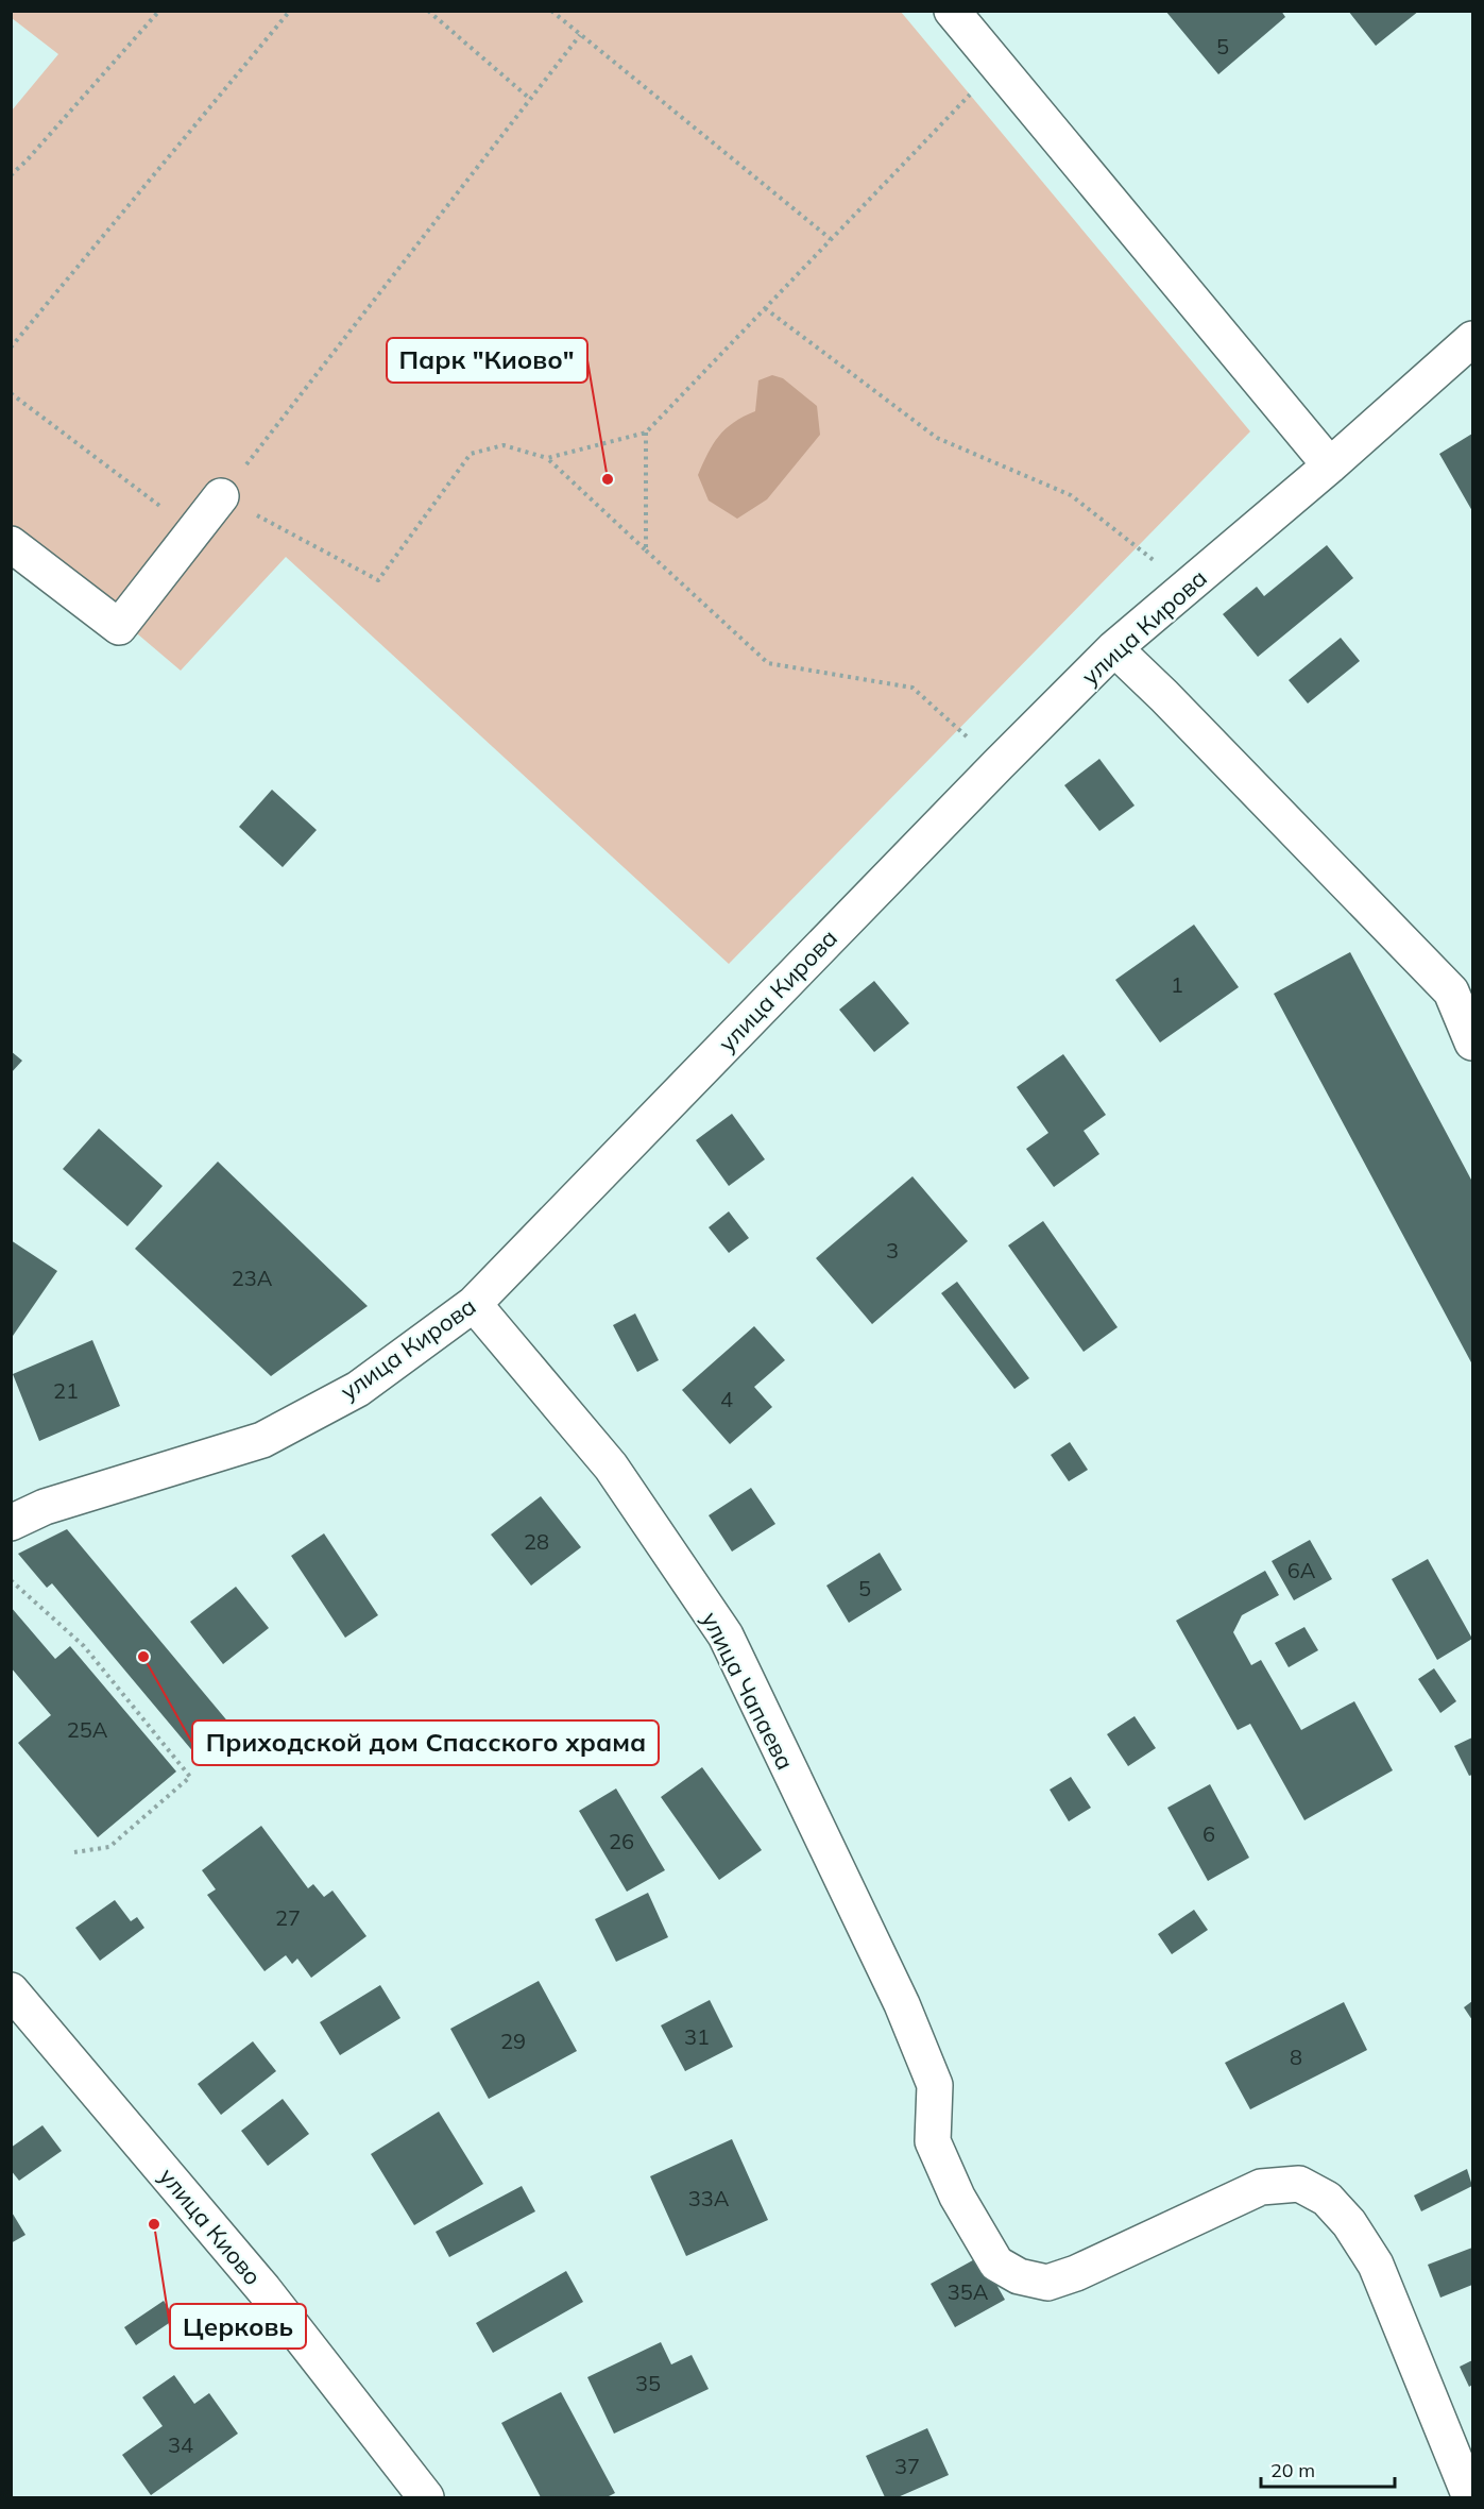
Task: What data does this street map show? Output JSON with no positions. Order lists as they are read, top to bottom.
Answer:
{
  "streets": {
    "street": ["улица Кирова", "улица Чапаева", "улица Киово"]
  },
  "crossings": [
    ["улица Кирова", "улица Чапаева"]
  ],
  "places": ["Парк \"Киово\"", "Приходской дом Спасского храма", "Церковь"],
  "house_numbers": [
    "5",
    "1",
    "3",
    "23А",
    "21",
    "4",
    "28",
    "6А",
    "5",
    "25А",
    "6",
    "26",
    "27",
    "31",
    "29",
    "8",
    "33А",
    "35А",
    "35",
    "34",
    "37"
  ],
  "scale_bar": "20 m"
}
